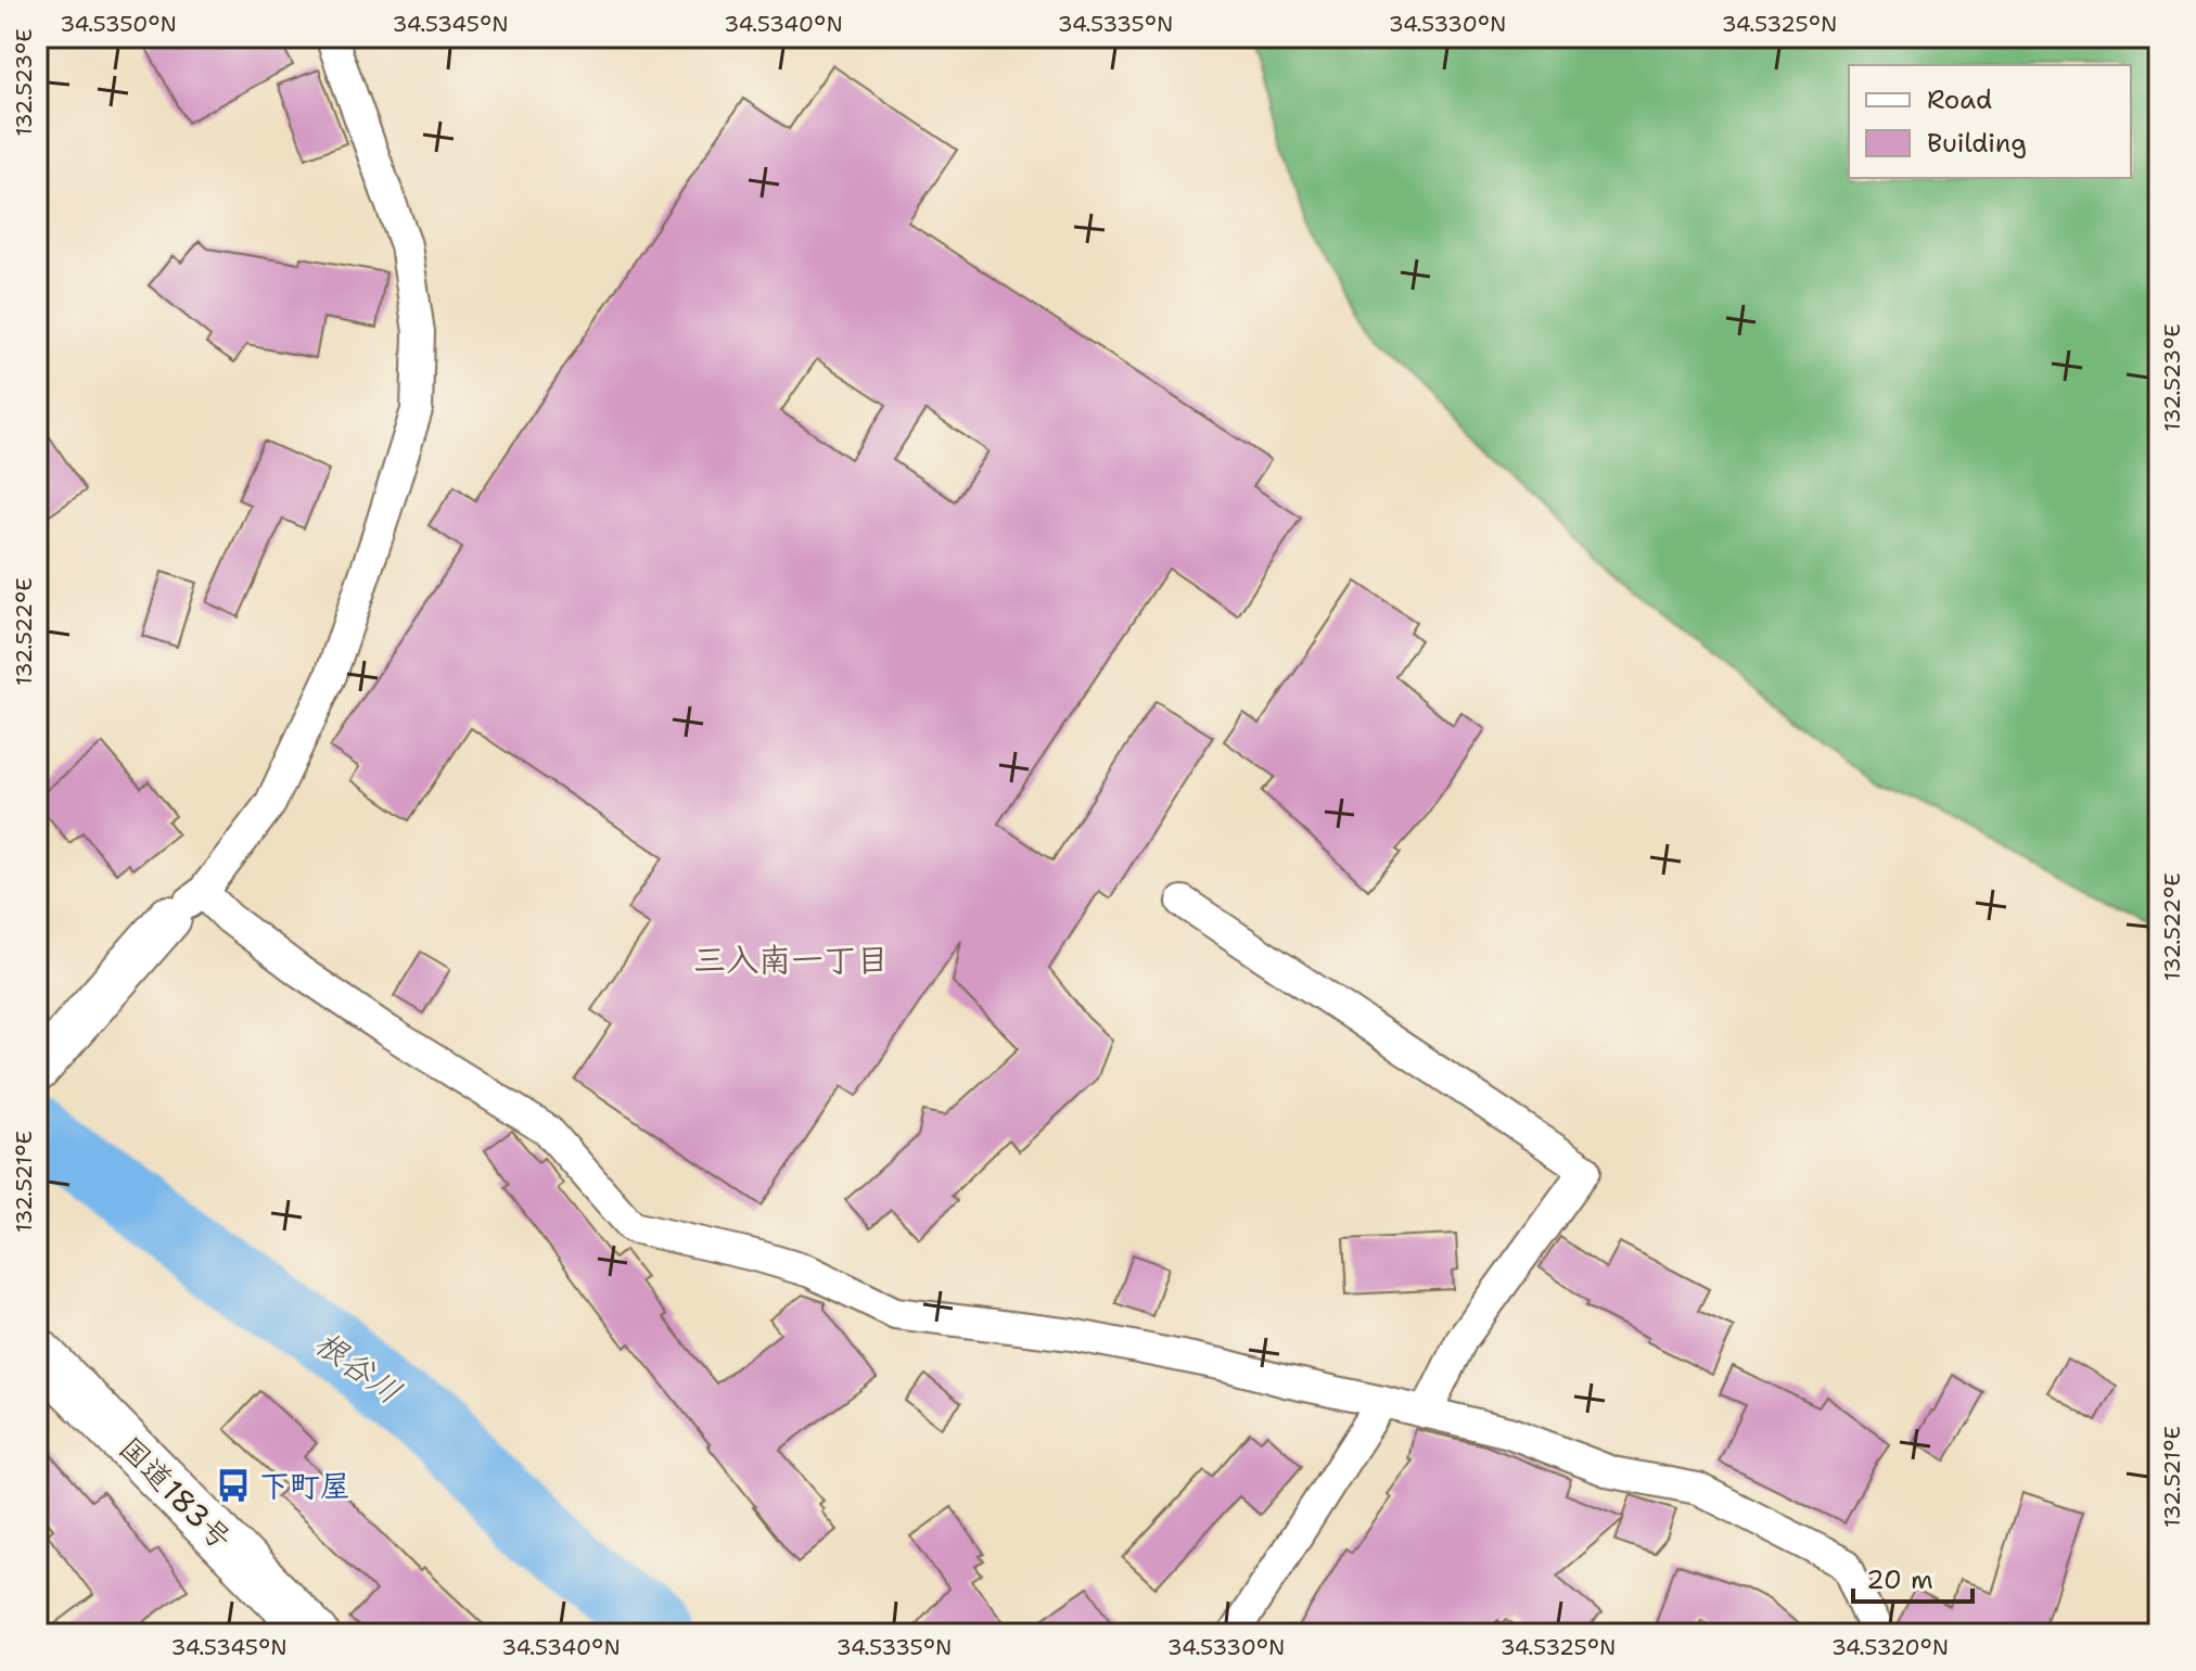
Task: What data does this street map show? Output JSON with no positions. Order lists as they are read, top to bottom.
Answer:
{
  "streets": {
    "highway": ["国道183号"]
  },
  "districts": ["三入南一丁目"],
  "water": ["根谷川"],
  "places": {
    "bus stop": ["下町屋"]
  },
  "legend": ["Road", "Building"],
  "scale_bar": "20 m",
  "coordinates": [
    "34.5350°N",
    "34.5345°N",
    "34.5340°N",
    "34.5335°N",
    "34.5330°N",
    "34.5325°N",
    "132.523°E",
    "132.522°E",
    "132.521°E",
    "34.5320°N"
  ]
}
